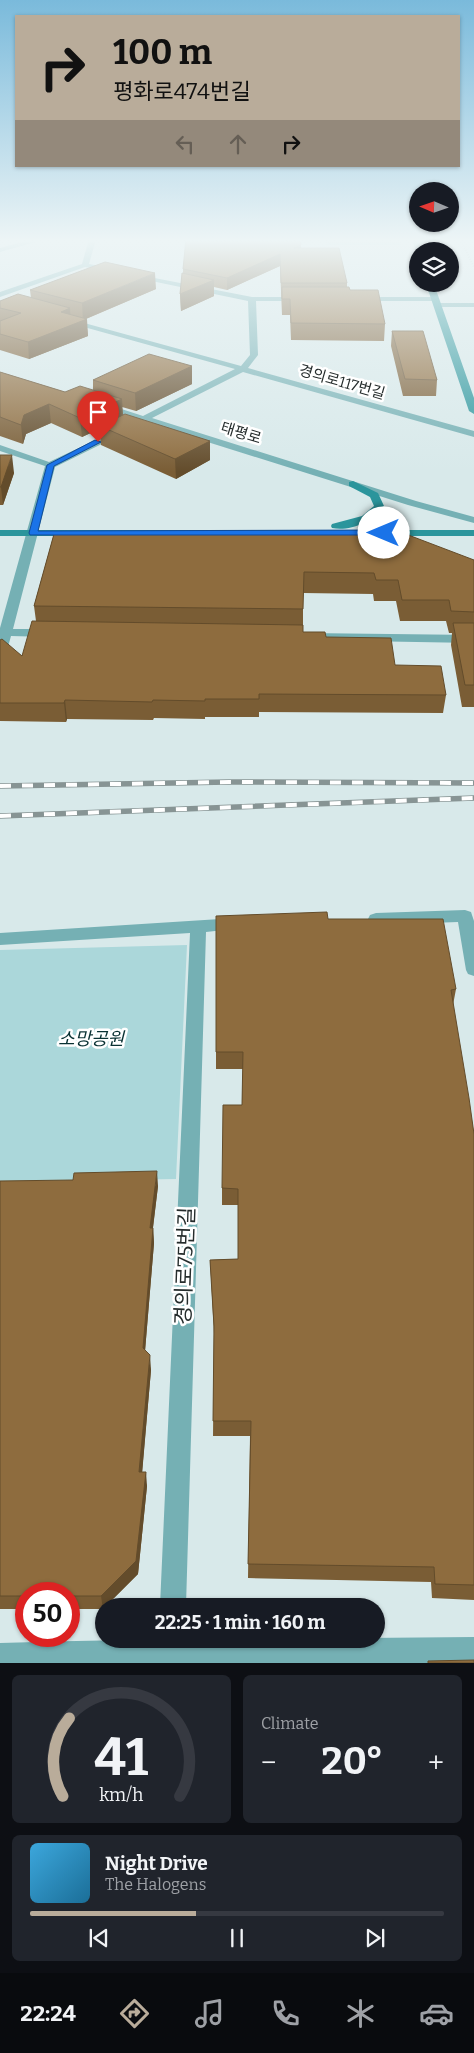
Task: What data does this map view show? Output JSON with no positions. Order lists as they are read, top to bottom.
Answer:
{
  "streets": {
    "street": ["경의로117번길", "태평로", "경의로75번길"]
  },
  "parks": ["소망공원"],
  "north": "left",
  "page": {
    "turn": ["100 m", "평화로474번길"],
    "limit": "50",
    "trip": "22:25 · 1 min · 160 m",
    "tile": "Climate",
    "heat": ["−", "20°", "+"],
    "song": ["Night Drive", "The Halogens"],
    "tabs": "22:24",
    "gauge": ["41", "km/h"]
  }
}
